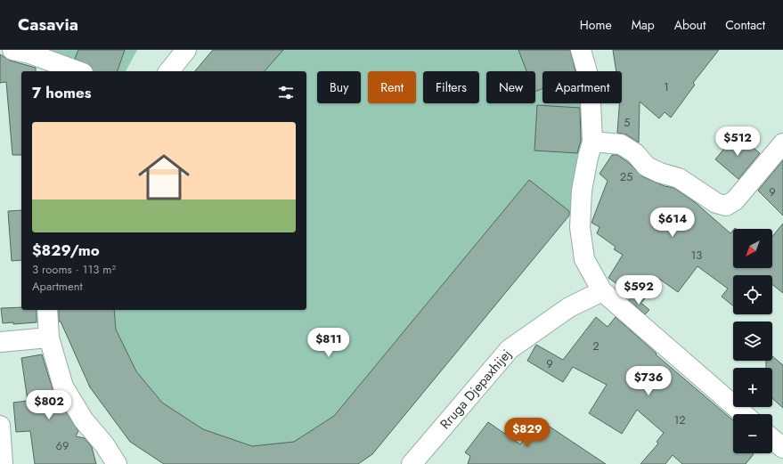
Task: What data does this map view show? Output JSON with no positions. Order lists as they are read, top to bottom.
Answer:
{
  "streets": {
    "street": ["Rruga Djepaxhijej"]
  },
  "house_numbers": [
    "1",
    "5",
    "25",
    "9",
    "13",
    "2",
    "9",
    "12",
    "69"
  ],
  "north": "bottom left",
  "page": {
    "header": "Casavia",
    "nav": [
      "Home",
      "Map",
      "About",
      "Contact"
    ],
    "chip": [
      "Buy",
      "Rent",
      "Filters",
      "New",
      "Apartment"
    ],
    "heading": "7 homes",
    "list": [
      {
        "name": "$829/mo",
        "note": "3 rooms · 113 m² · Apartment"
      }
    ],
    "price": [
      "$512",
      "$614",
      "$592",
      "$811",
      "$736",
      "$802",
      "$829"
    ],
    "map_buttons": ["+", "−"]
  }
}
